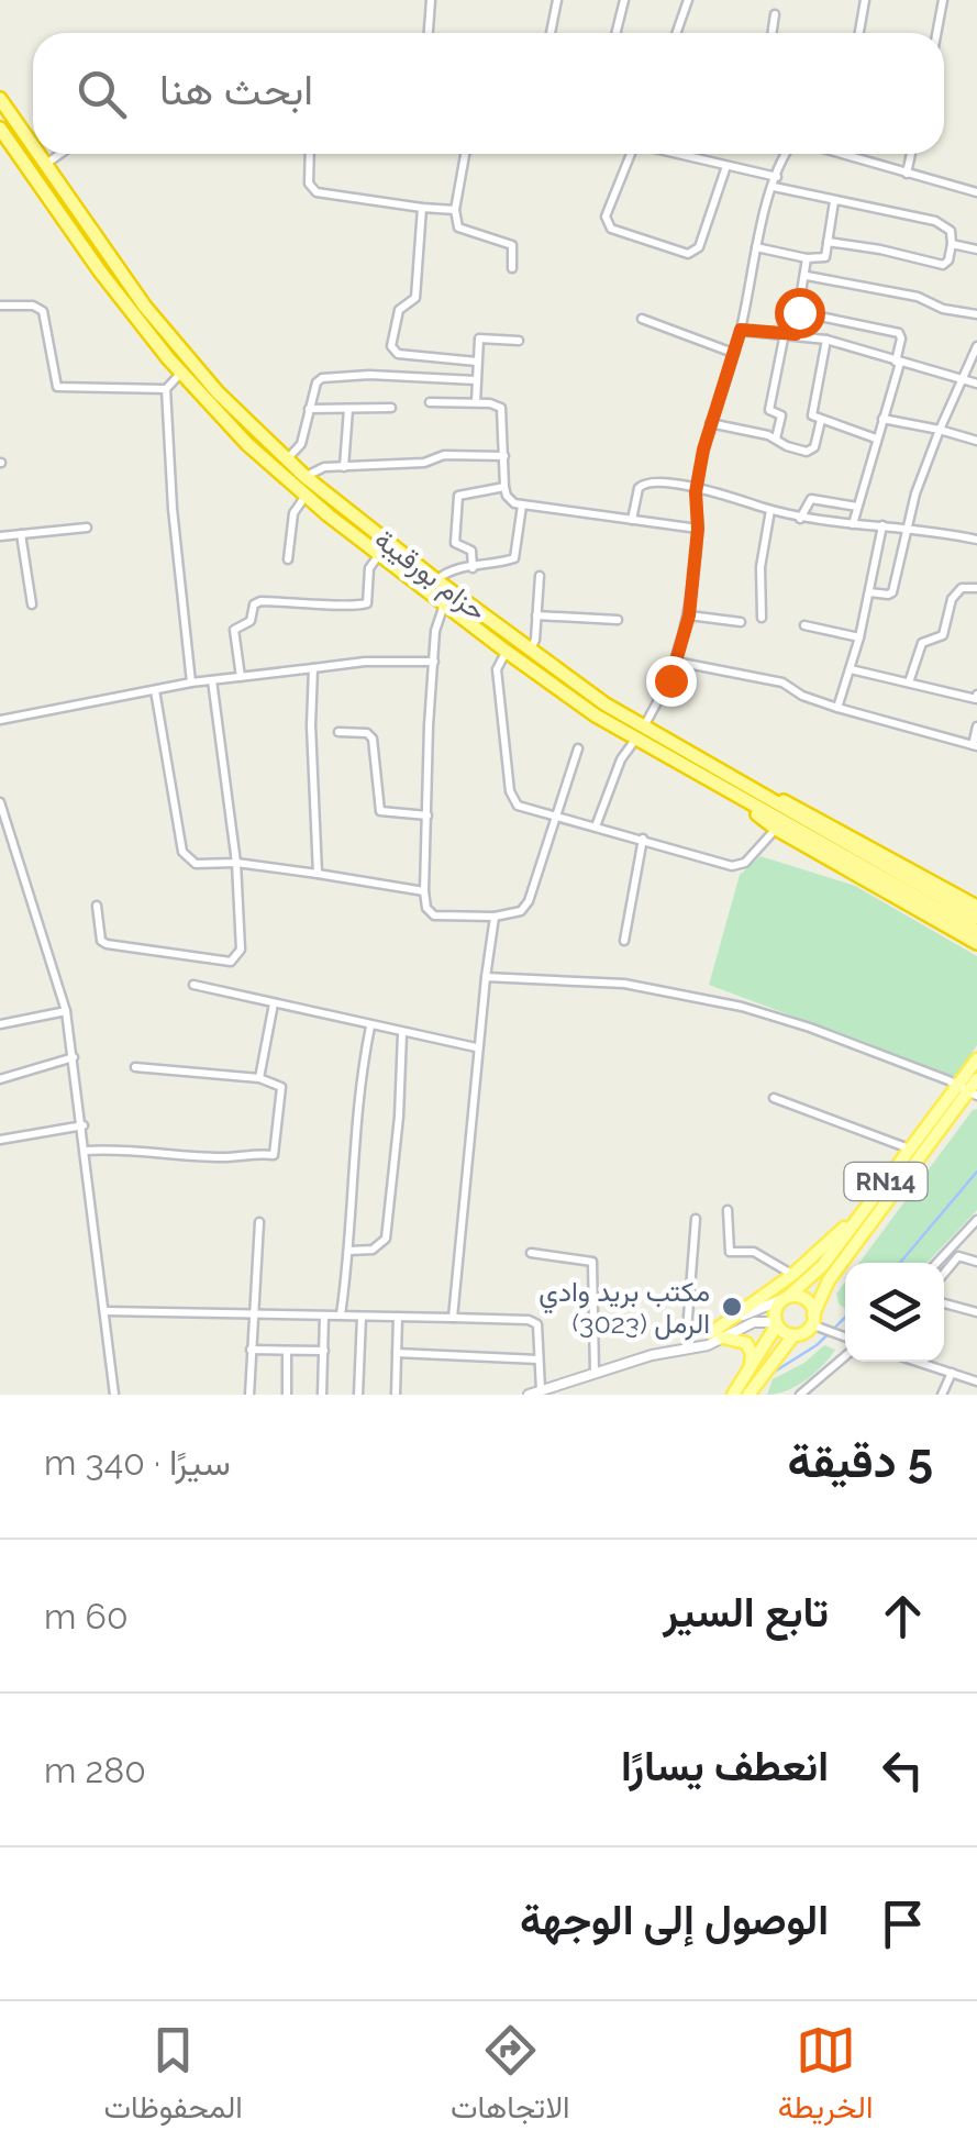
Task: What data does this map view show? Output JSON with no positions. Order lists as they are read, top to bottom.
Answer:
{
  "streets": {
    "highway": ["حزام بورقيبة"],
    "main road": ["RN14"]
  },
  "places": ["مكتب بريد وادي الرمل (3023)"],
  "page": {
    "search": "ابحث هنا",
    "heading": ["5 دقيقة", "سيرًا · 340 m"],
    "list": [
      ["تابع السير", "60 m"],
      ["انعطف يسارًا", "280 m"],
      "الوصول إلى الوجهة"
    ],
    "nav": ["الخريطة", "الاتجاهات", "المحفوظات"]
  }
}
